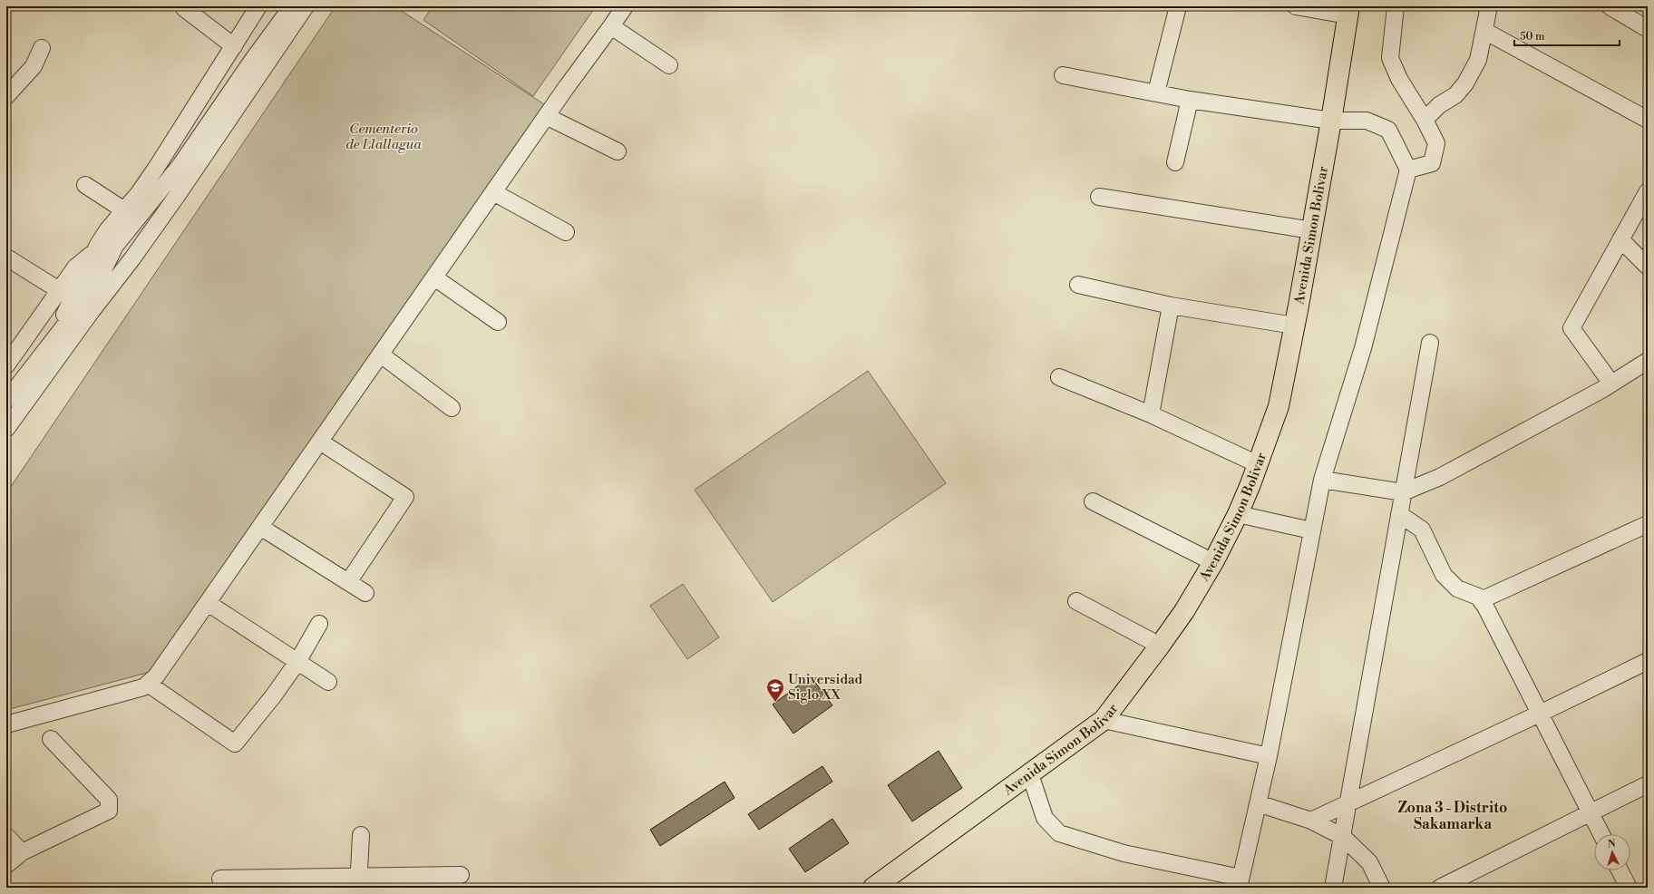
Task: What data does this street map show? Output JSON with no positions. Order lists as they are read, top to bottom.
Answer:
{
  "streets": {
    "main road": ["Avenida Simon Bolivar"]
  },
  "districts": ["Zona 3 - Distrito Sakamarka"],
  "parks": ["Cementerio de Llallagua"],
  "places": {
    "school or university": ["Universidad Siglo XX"]
  },
  "scale_bar": "50 m",
  "north": "top"
}
